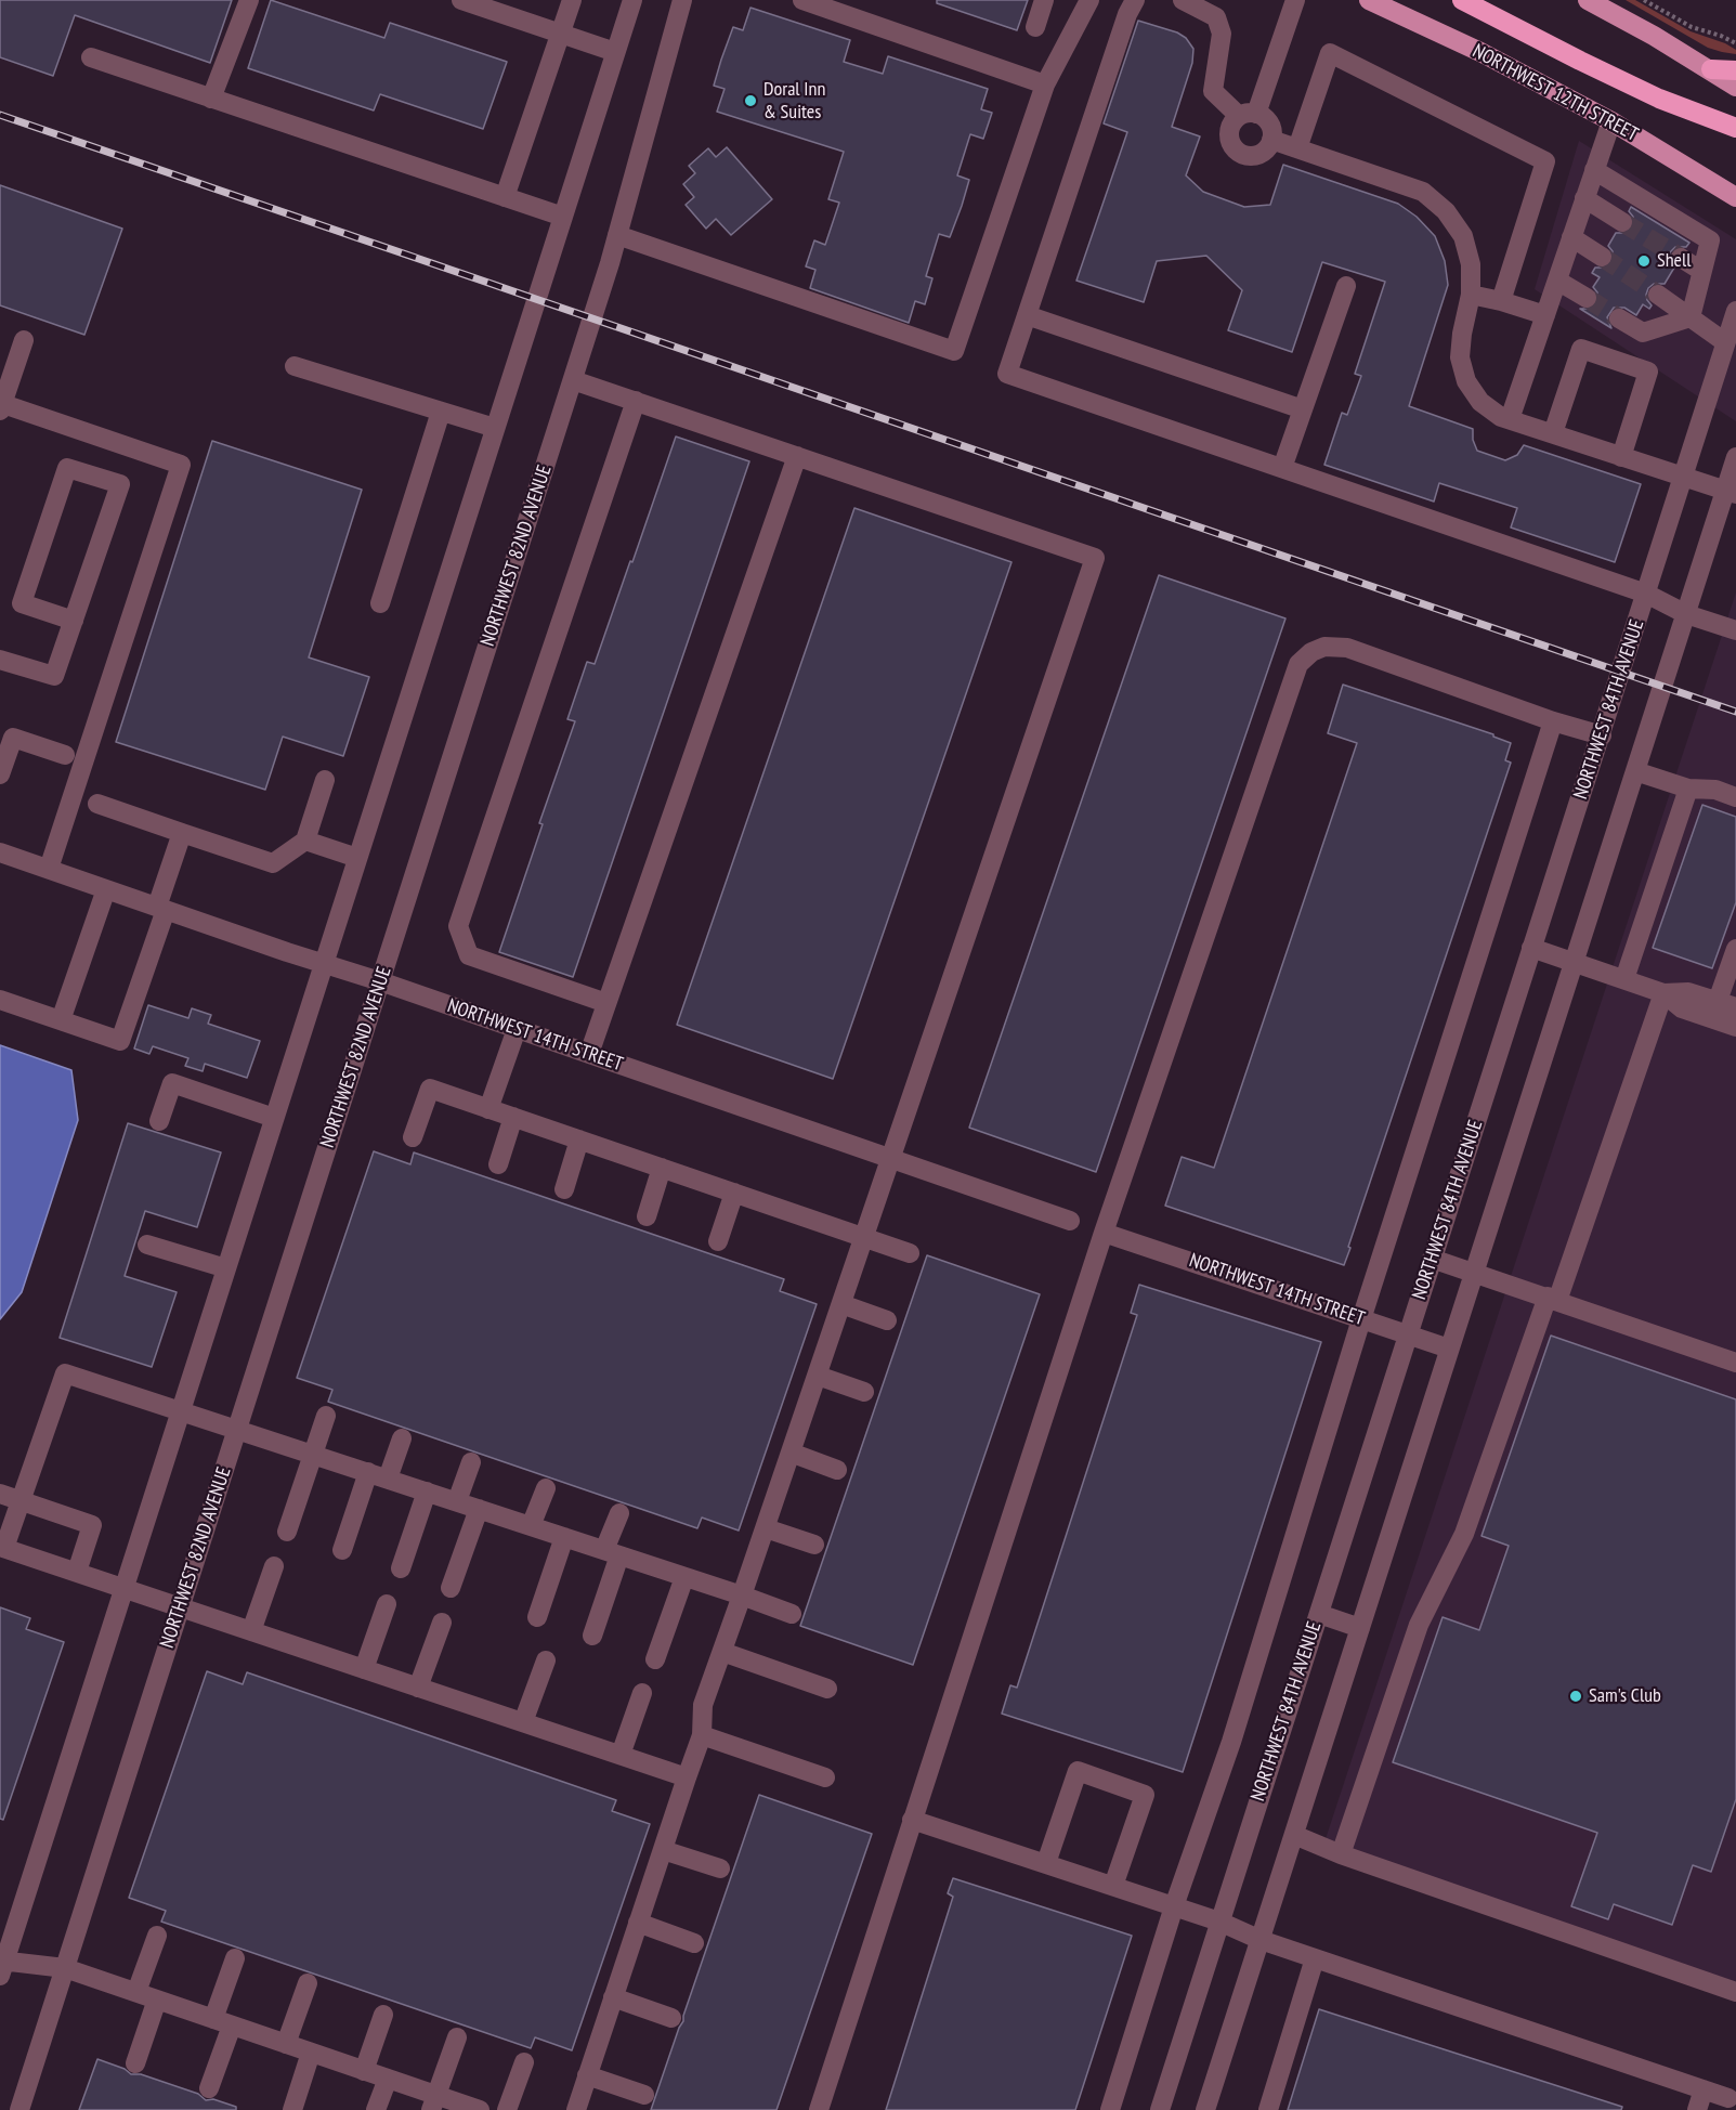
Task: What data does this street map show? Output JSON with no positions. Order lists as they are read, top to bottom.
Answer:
{
  "streets": {
    "main road": ["NORTHWEST 12TH STREET"],
    "street": ["NORTHWEST 82ND AVENUE", "NORTHWEST 84TH AVENUE", "NORTHWEST 14TH STREET"]
  },
  "crossings": [
    ["NORTHWEST 82ND AVENUE", "NORTHWEST 14TH STREET"],
    ["NORTHWEST 84TH AVENUE", "NORTHWEST 14TH STREET"]
  ],
  "places": ["Doral Inn & Suites", "Shell", "Sam's Club"]
}
